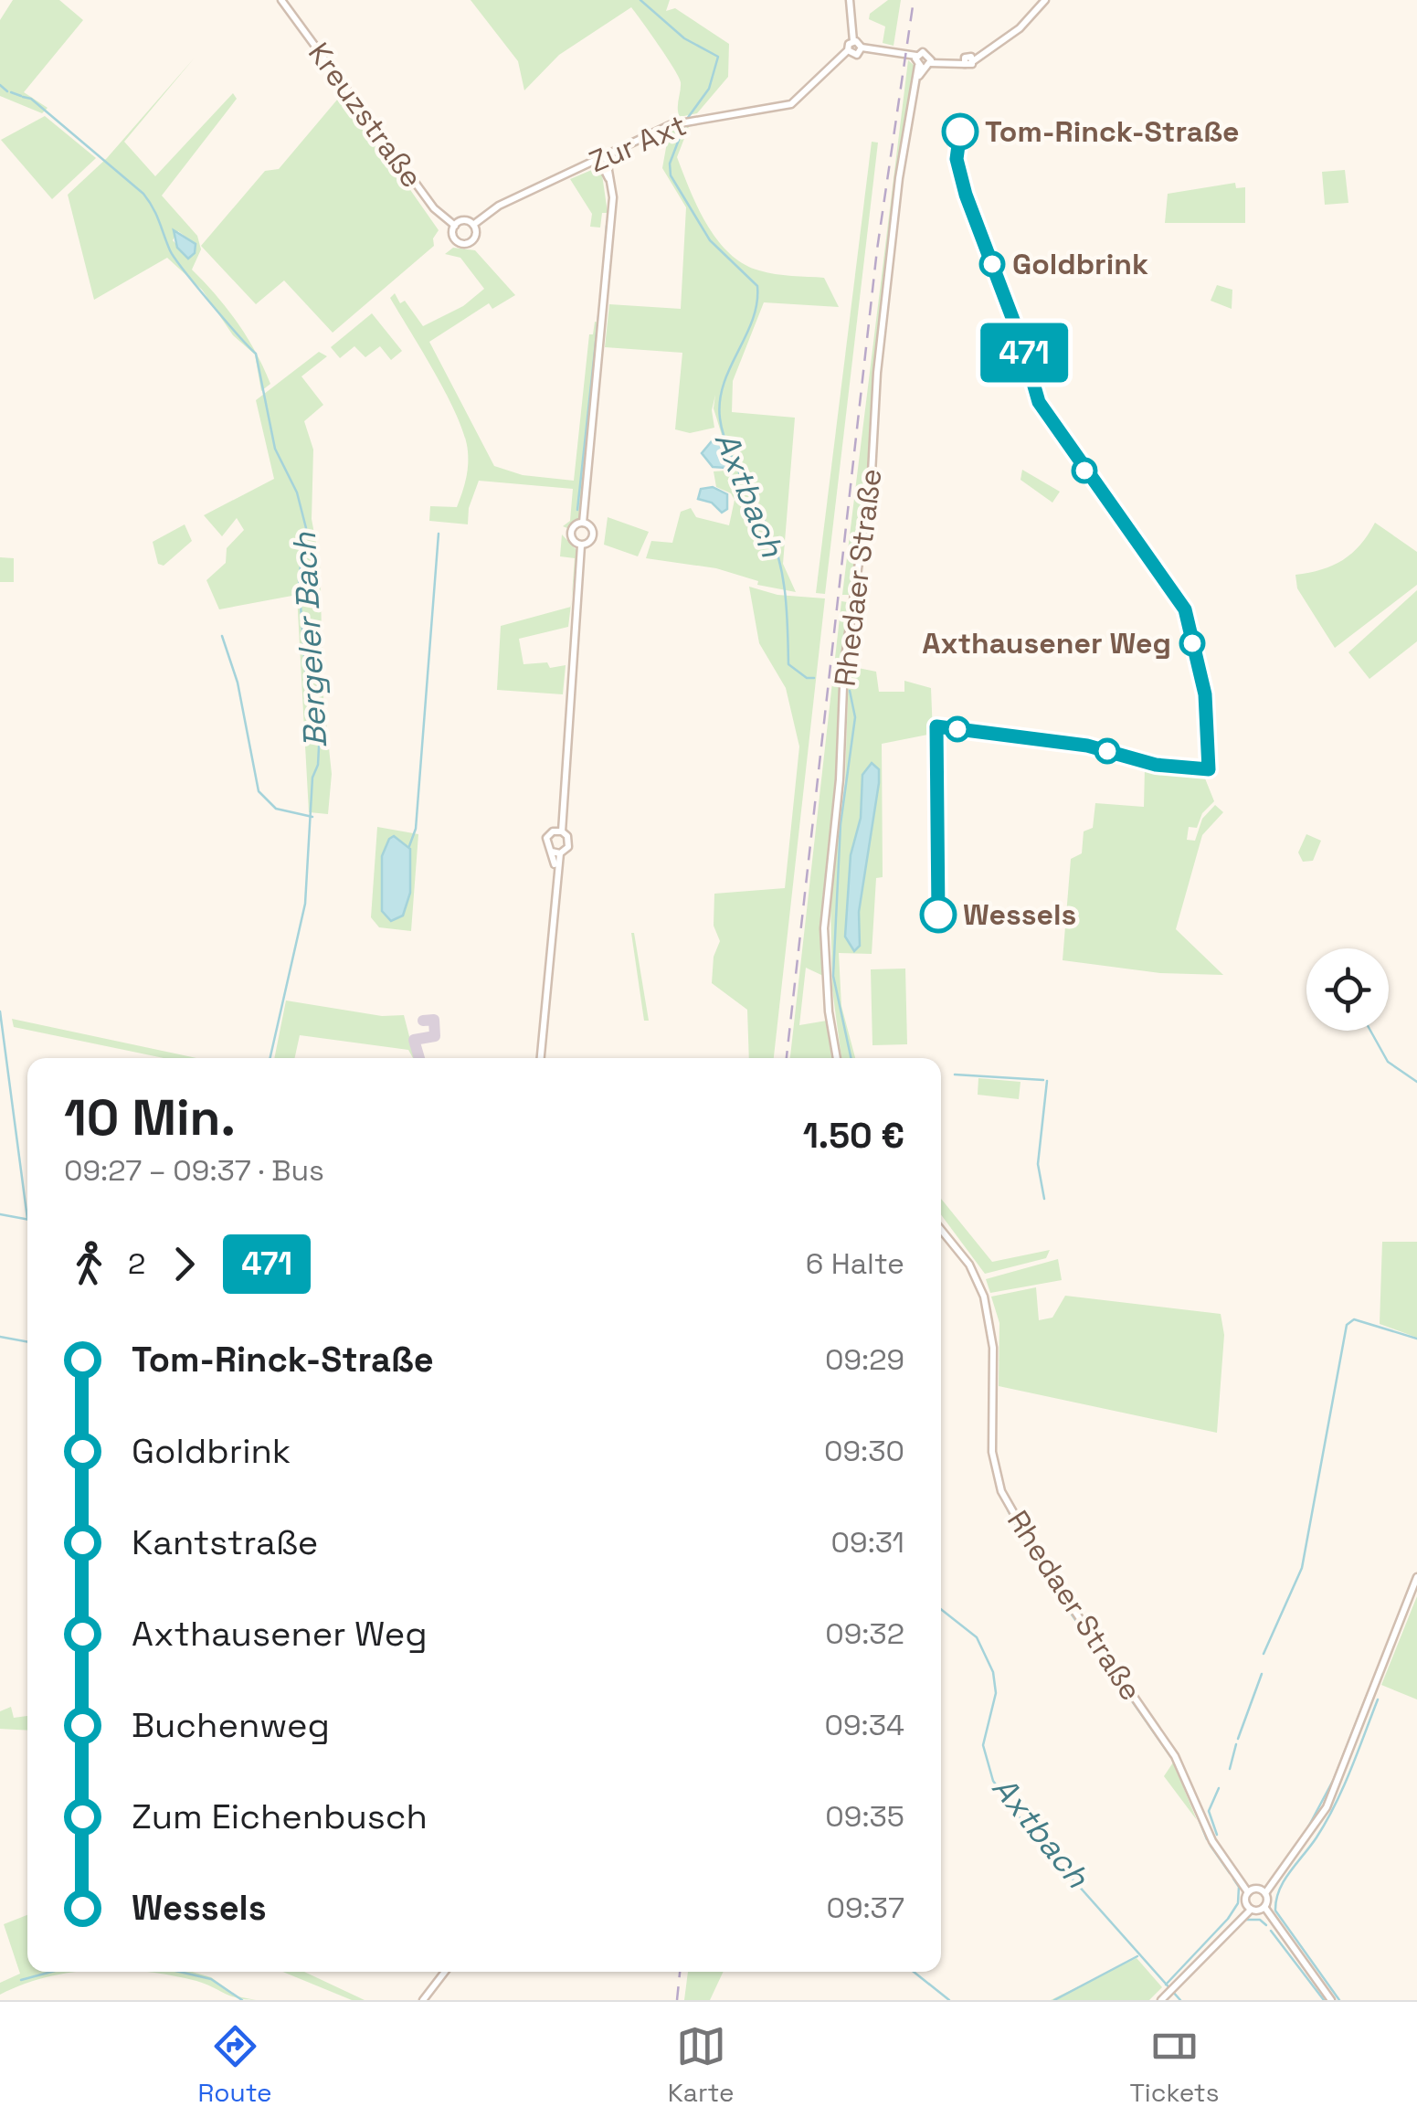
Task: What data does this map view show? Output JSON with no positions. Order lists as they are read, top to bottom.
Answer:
{
  "streets": {
    "street": ["Kreuzstraße", "Zur Axt", "Rhedaer Straße"]
  },
  "crossings": [
    ["Kreuzstraße", "Zur Axt"]
  ],
  "water": ["Axtbach", "Bergeler Bach"],
  "places": [
    "Tom-Rinck-Straße",
    "Goldbrink",
    "Axthausener Weg",
    "Wessels"
  ],
  "lines": ["bus line 471"],
  "page": {
    "on_map": "471",
    "heading": ["10 Min.", "09:27 – 09:37 · Bus", "1.50 €"],
    "legs": ["2", "471", "6 Halte"],
    "list": [
      {
        "name": "Tom-Rinck-Straße",
        "value": "09:29"
      },
      {
        "name": "Goldbrink",
        "value": "09:30"
      },
      {
        "name": "Kantstraße",
        "value": "09:31"
      },
      {
        "name": "Axthausener Weg",
        "value": "09:32"
      },
      {
        "name": "Buchenweg",
        "value": "09:34"
      },
      {
        "name": "Zum Eichenbusch",
        "value": "09:35"
      },
      {
        "name": "Wessels",
        "value": "09:37"
      }
    ],
    "tabs": ["Route", "Karte", "Tickets"]
  }
}
